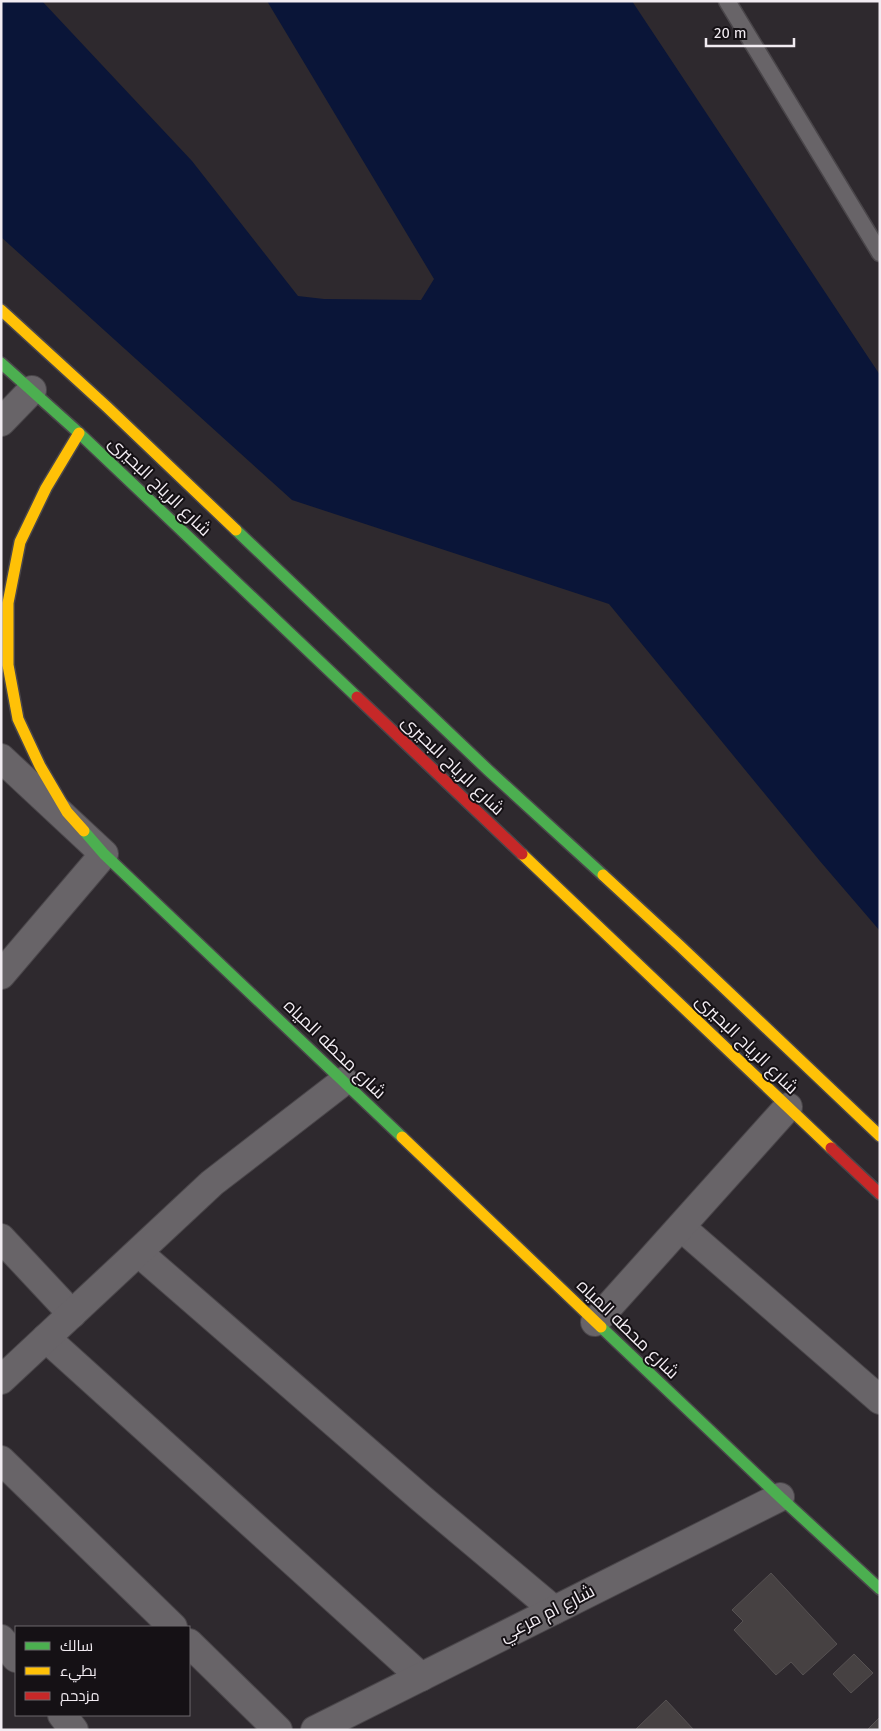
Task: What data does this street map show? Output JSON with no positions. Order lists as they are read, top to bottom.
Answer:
{
  "streets": {
    "main road": ["شارع الرياح البحيرى", "شارع محطه المياه"],
    "street": ["شارع ام مرعي"]
  },
  "crossings": [
    ["شارع الرياح البحيرى", "شارع محطه المياه"],
    ["شارع محطه المياه", "شارع ام مرعي"]
  ],
  "legend": ["سالك", "بطيء", "مزدحم"],
  "scale_bar": "20 m"
}
